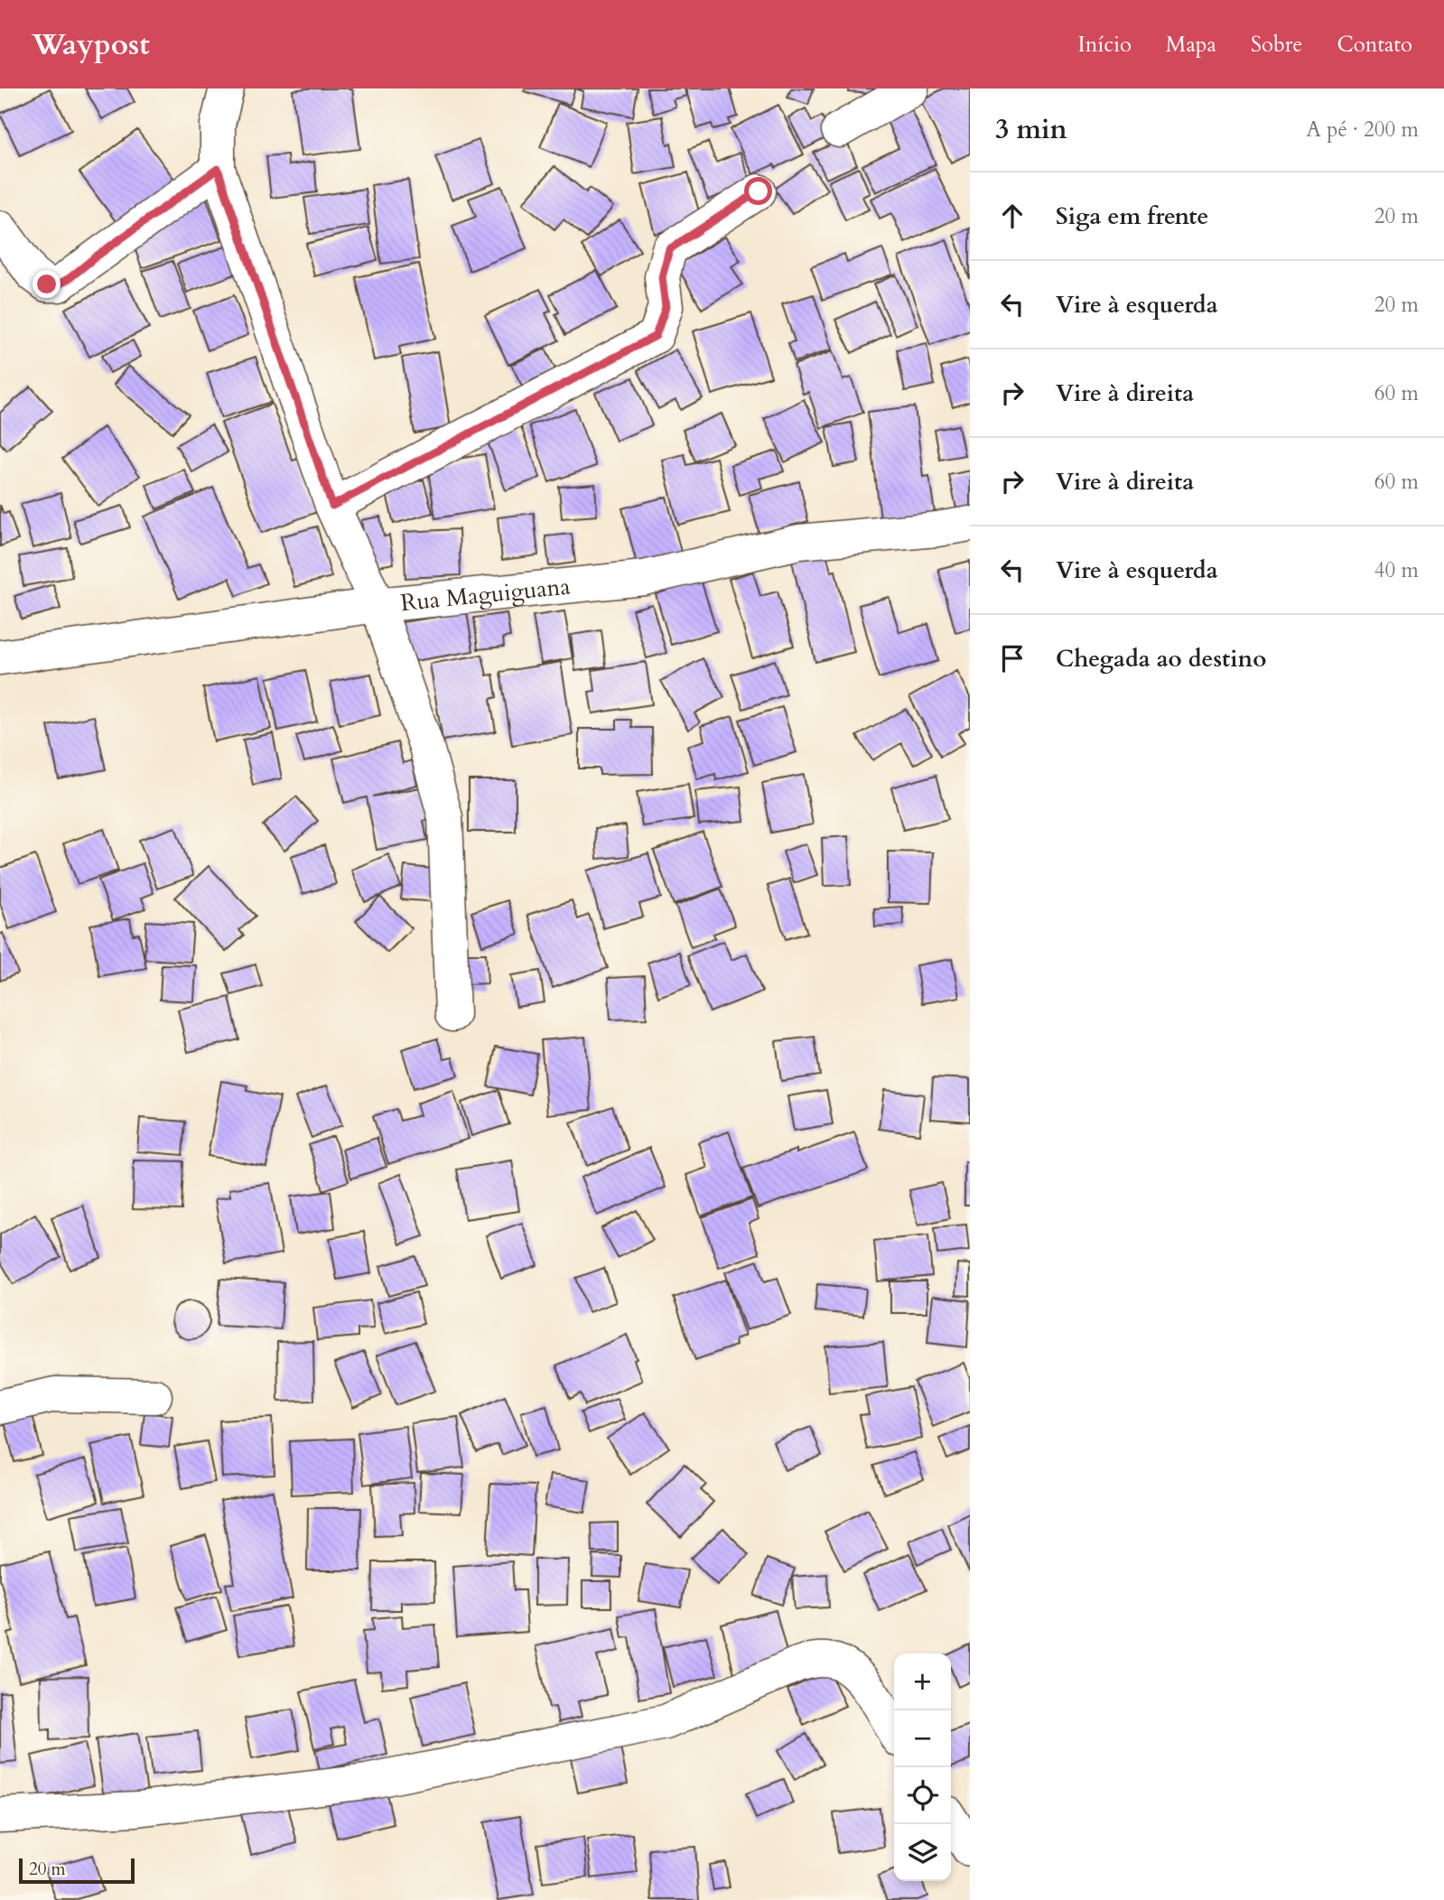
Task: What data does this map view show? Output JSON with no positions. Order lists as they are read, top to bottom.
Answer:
{
  "streets": {
    "street": ["Rua Maguiguana"]
  },
  "scale_bar": "20 m",
  "page": {
    "header": "Waypost",
    "nav": [
      "Início",
      "Mapa",
      "Sobre",
      "Contato"
    ],
    "heading": ["3 min", "A pé · 200 m"],
    "list": [
      ["Siga em frente", "20 m"],
      ["Vire à esquerda", "20 m"],
      ["Vire à direita", "60 m"],
      ["Vire à direita", "60 m"],
      ["Vire à esquerda", "40 m"],
      "Chegada ao destino"
    ],
    "map_buttons": ["+", "−"],
    "scale": "20 m"
  }
}
